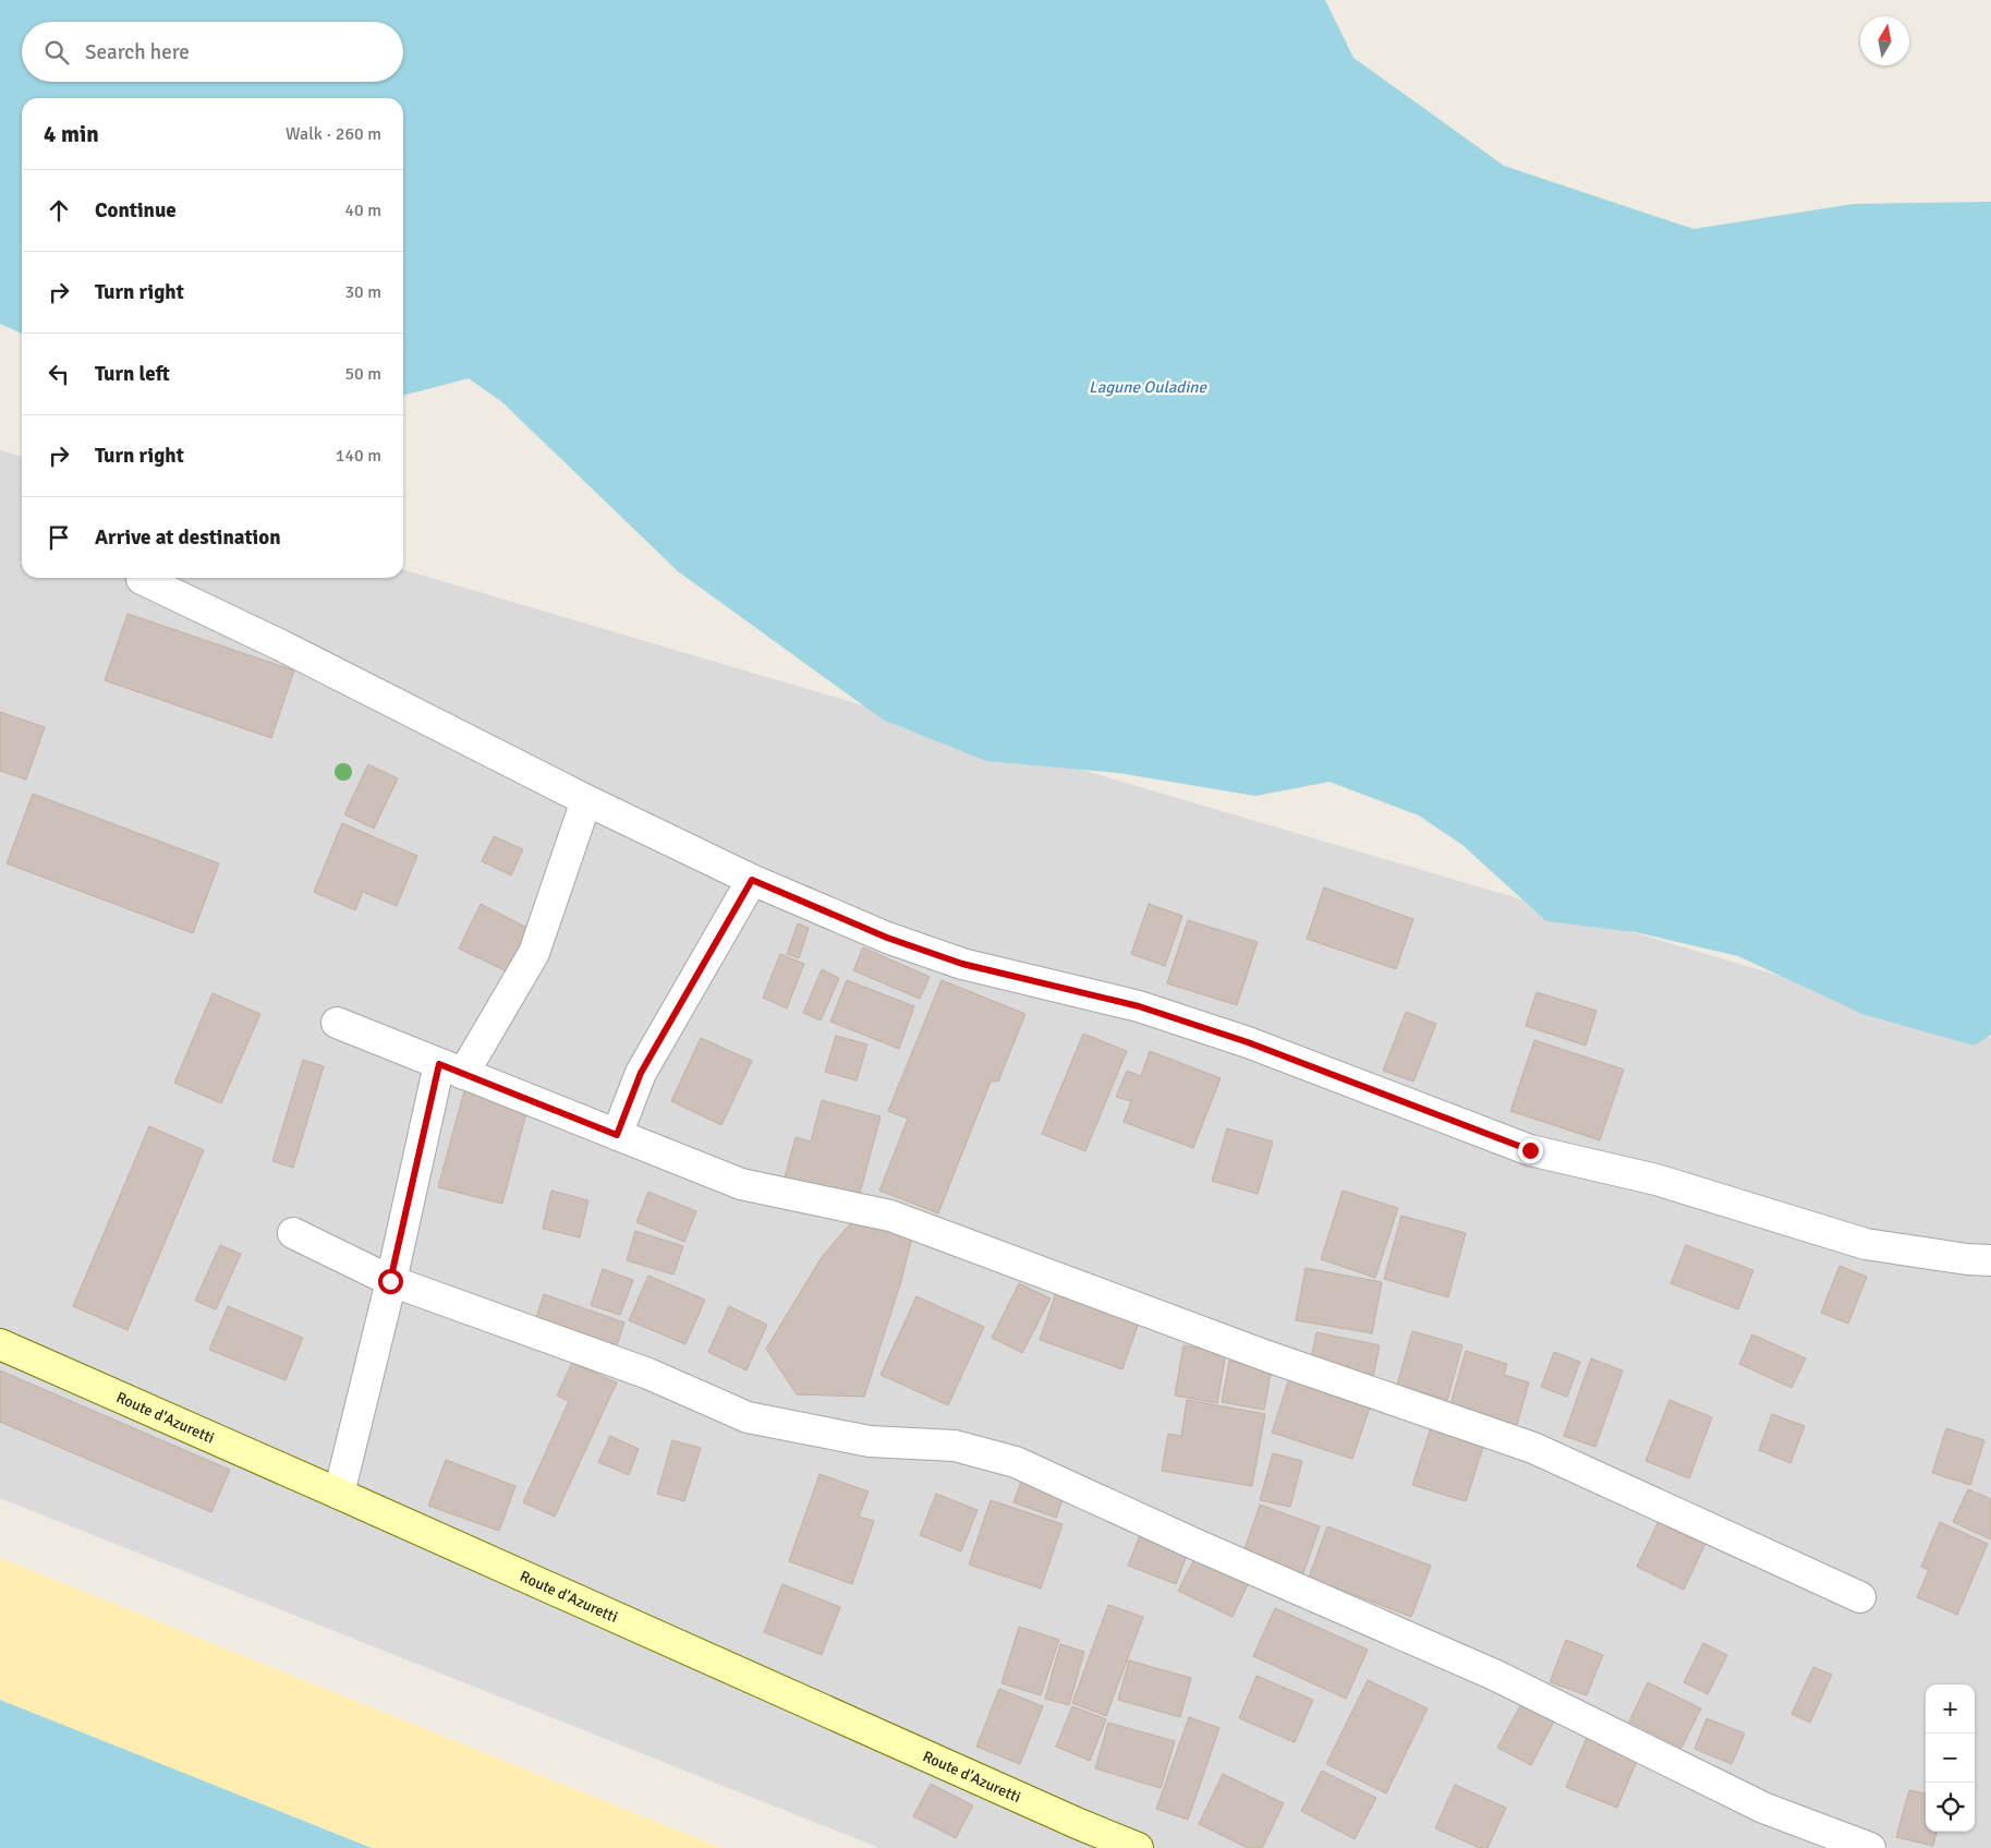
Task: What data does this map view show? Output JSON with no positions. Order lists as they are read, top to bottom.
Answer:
{
  "streets": {
    "street": ["Route d'Azuretti"]
  },
  "water": ["Lagune Ouladine"],
  "north": "top",
  "page": {
    "search": "Search here",
    "heading": ["4 min", "Walk · 260 m"],
    "list": [
      ["Continue", "40 m"],
      ["Turn right", "30 m"],
      ["Turn left", "50 m"],
      ["Turn right", "140 m"],
      "Arrive at destination"
    ],
    "map_buttons": ["+", "−"]
  }
}
